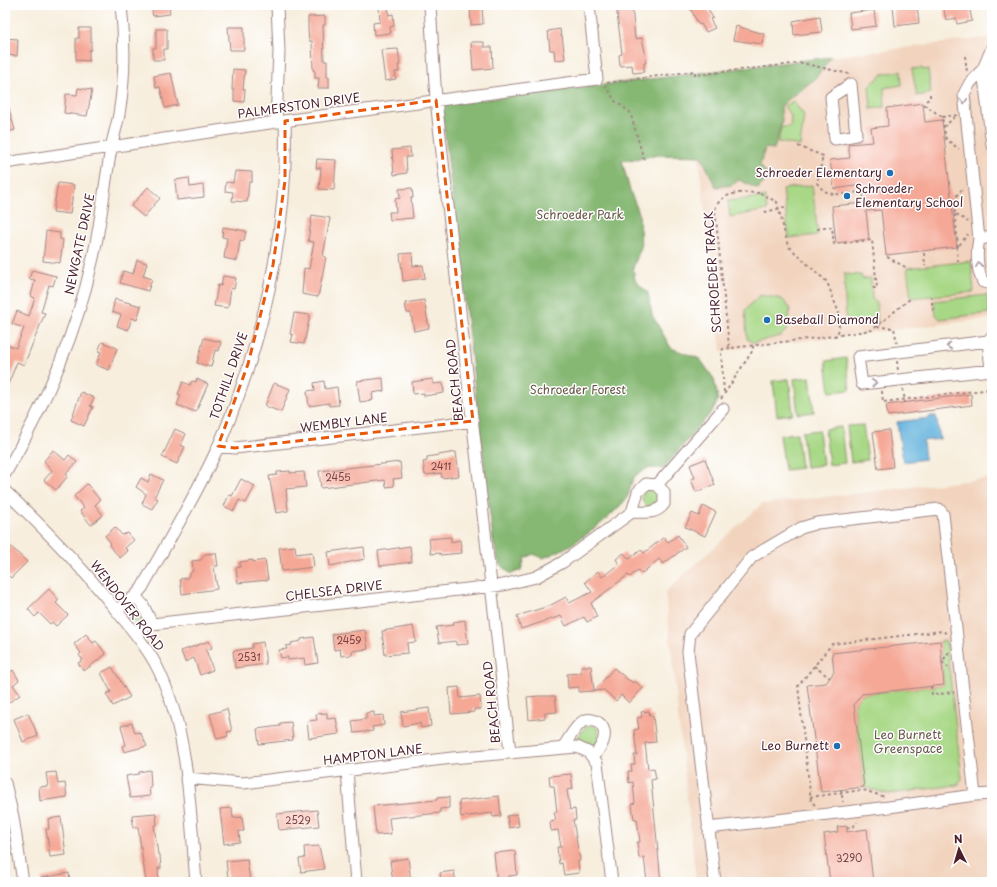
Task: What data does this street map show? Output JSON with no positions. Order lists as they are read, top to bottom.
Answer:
{
  "streets": {
    "street": [
      "PALMERSTON DRIVE",
      "NEWGATE DRIVE",
      "TOTHILL DRIVE",
      "BEACH ROAD",
      "WEMBLY LANE",
      "CHELSEA DRIVE",
      "WENDOVER ROAD",
      "HAMPTON LANE"
    ],
    "path": ["SCHROEDER TRACK"]
  },
  "crossings": [
    ["PALMERSTON DRIVE", "NEWGATE DRIVE"],
    ["PALMERSTON DRIVE", "TOTHILL DRIVE"],
    ["PALMERSTON DRIVE", "BEACH ROAD"],
    ["TOTHILL DRIVE", "WEMBLY LANE"],
    ["TOTHILL DRIVE", "WENDOVER ROAD"],
    ["BEACH ROAD", "WEMBLY LANE"],
    ["BEACH ROAD", "CHELSEA DRIVE"],
    ["BEACH ROAD", "HAMPTON LANE"],
    ["CHELSEA DRIVE", "WENDOVER ROAD"],
    ["WENDOVER ROAD", "HAMPTON LANE"]
  ],
  "parks": ["Schroeder Park", "Schroeder Forest", "Leo Burnett Greenspace"],
  "places": [
    "Schroeder Elementary",
    "Schroeder Elementary School",
    "Baseball Diamond",
    "Leo Burnett"
  ],
  "house_numbers": [
    "2411",
    "2455",
    "2459",
    "2531",
    "2529",
    "3290"
  ],
  "north": "top"
}
